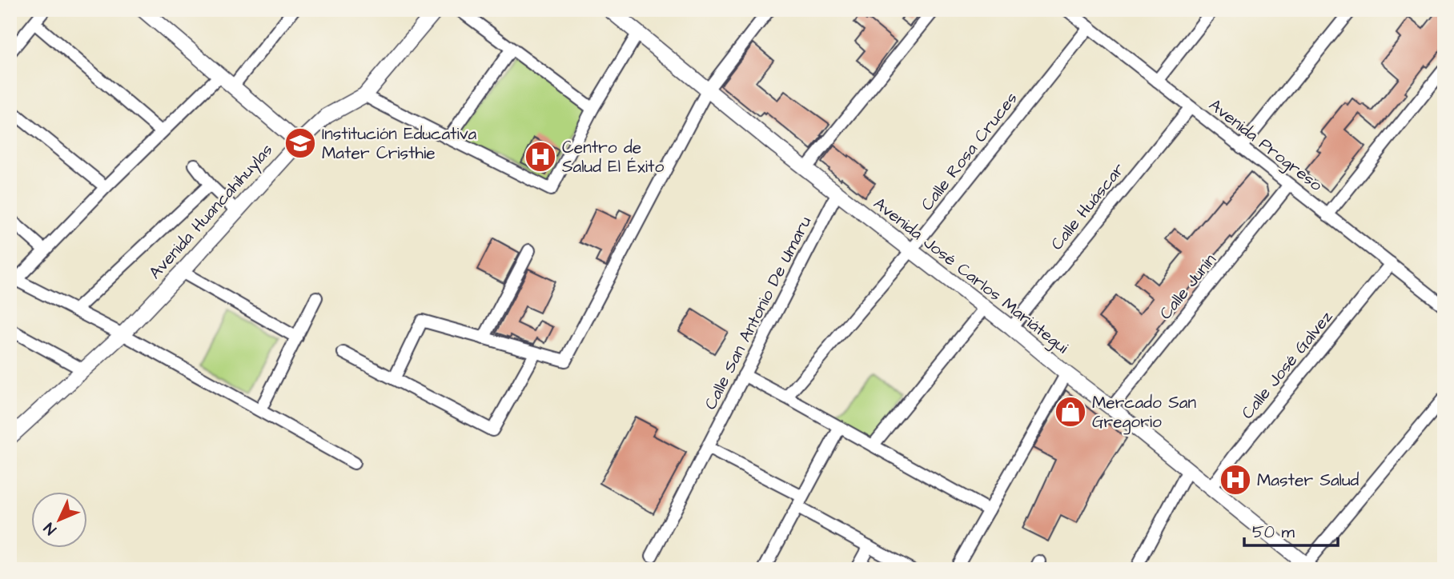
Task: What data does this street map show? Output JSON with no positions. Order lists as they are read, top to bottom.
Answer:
{
  "streets": {
    "street": [
      "Avenida Progreso",
      "Calle Rosa Cruces",
      "Calle Huáscar",
      "Avenida Huancahihuylas",
      "Avenida José Carlos Mariátegui",
      "Calle Junín",
      "Calle San Antonio De Umaru",
      "Calle José Galvez"
    ]
  },
  "crossings": [
    ["Avenida Progreso", "Calle Rosa Cruces"],
    ["Avenida Progreso", "Calle Huáscar"],
    ["Avenida Progreso", "Calle Junín"],
    ["Avenida Progreso", "Calle José Galvez"],
    ["Calle Rosa Cruces", "Avenida José Carlos Mariátegui"],
    ["Calle Huáscar", "Avenida José Carlos Mariátegui"],
    ["Avenida José Carlos Mariátegui", "Calle Junín"],
    ["Avenida José Carlos Mariátegui", "Calle San Antonio De Umaru"],
    ["Avenida José Carlos Mariátegui", "Calle José Galvez"]
  ],
  "places": {
    "school or university": ["Institución Educativa Mater Cristhie"],
    "hospital": ["Centro de Salud El Éxito", "Master Salud"],
    "shop": ["Mercado San Gregorio"]
  },
  "scale_bar": "50 m",
  "north": "bottom left"
}
